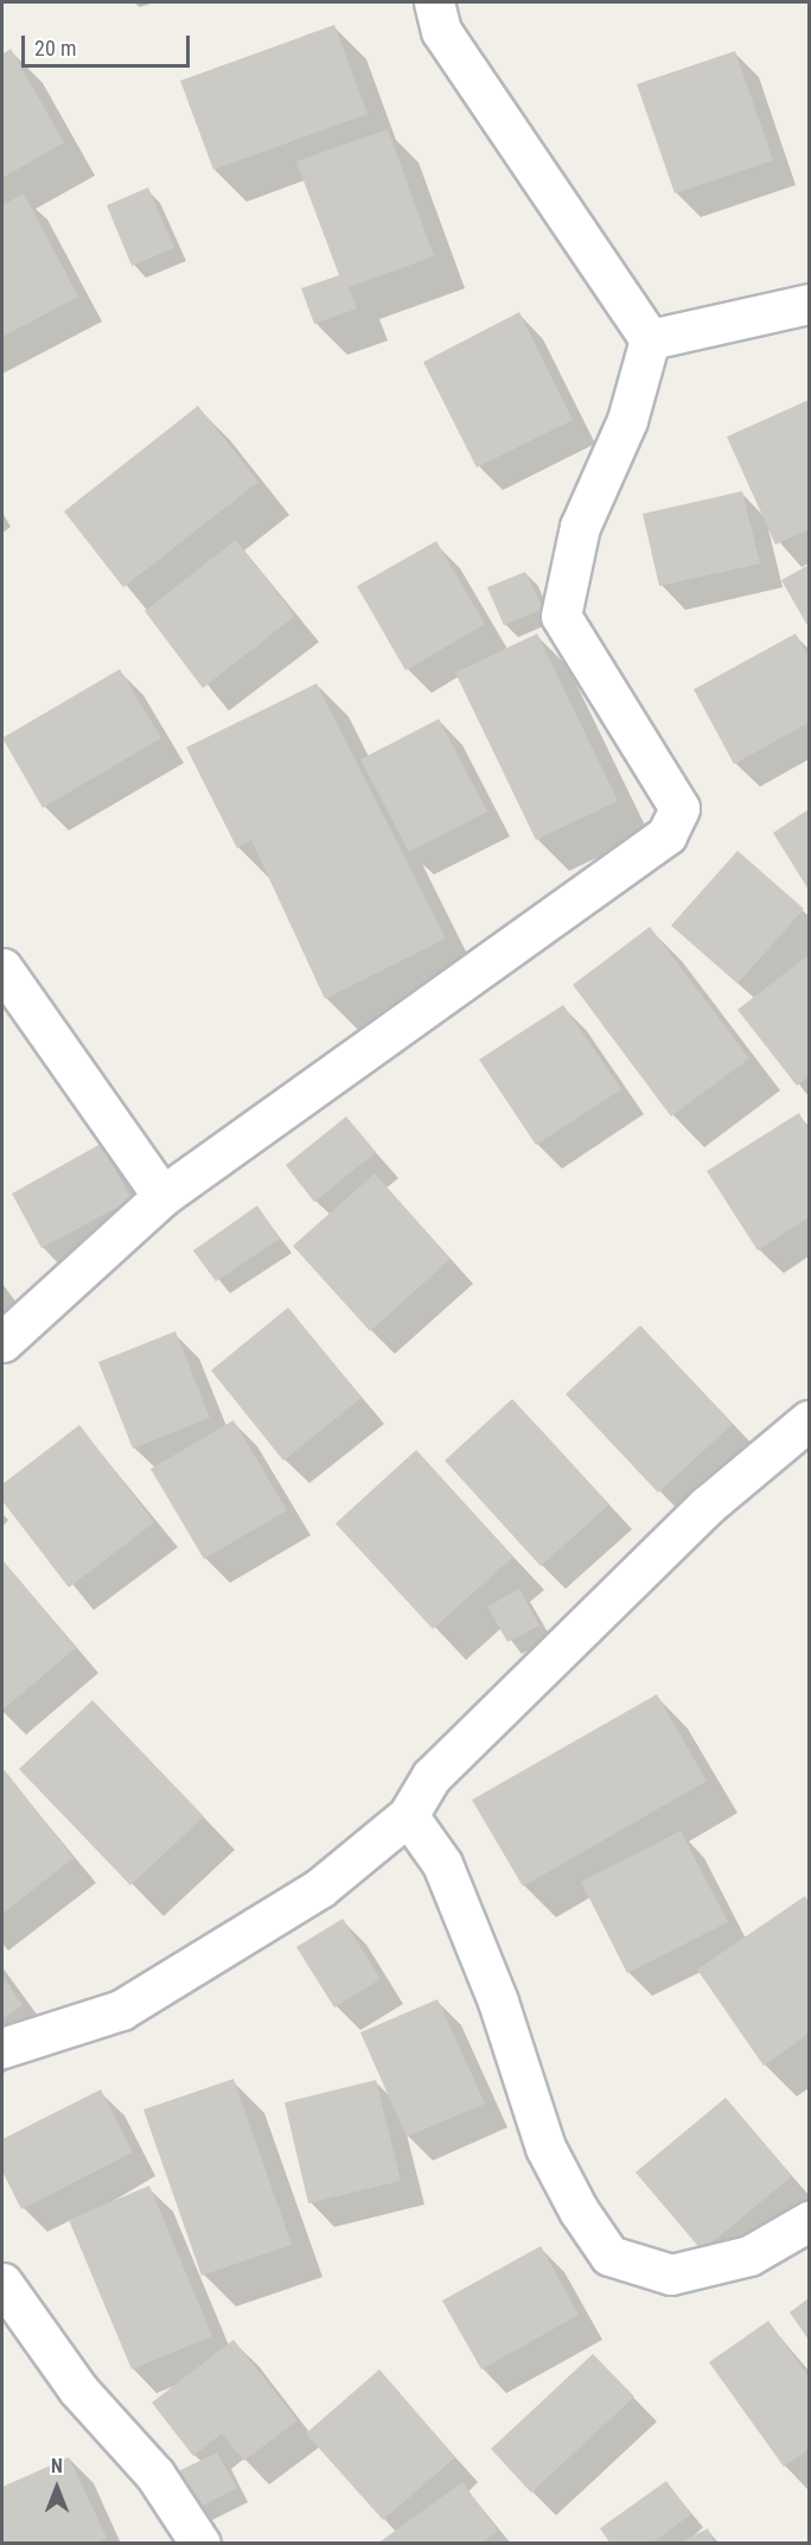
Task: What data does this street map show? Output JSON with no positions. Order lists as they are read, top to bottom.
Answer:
{
  "scale_bar": "20 m",
  "north": "top"
}
